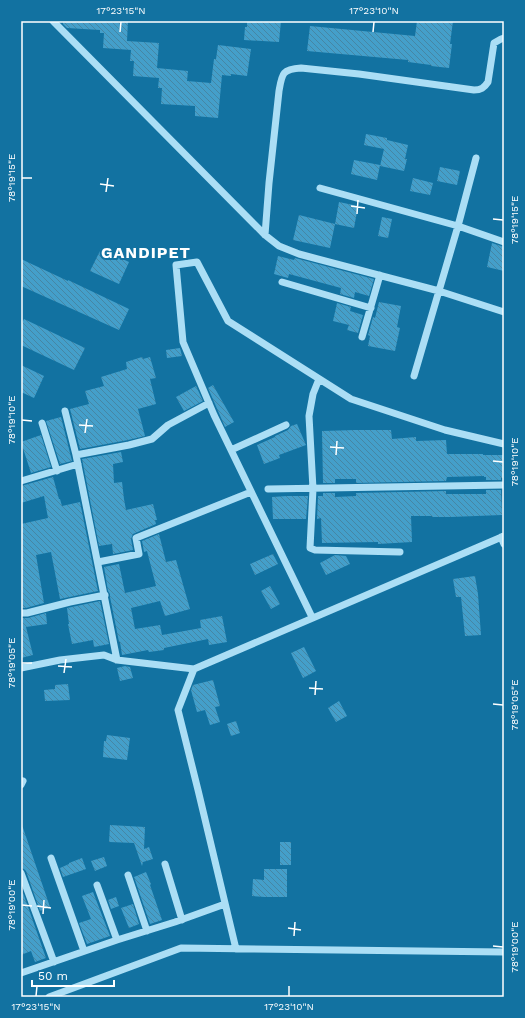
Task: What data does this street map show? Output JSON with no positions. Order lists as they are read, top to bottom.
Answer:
{
  "districts": ["GANDIPET"],
  "scale_bar": "50 m",
  "coordinates": [
    "17°23'15\"N",
    "17°23'10\"N",
    "78°19'15\"E",
    "78°19'10\"E",
    "78°19'05\"E",
    "78°19'00\"E"
  ]
}
